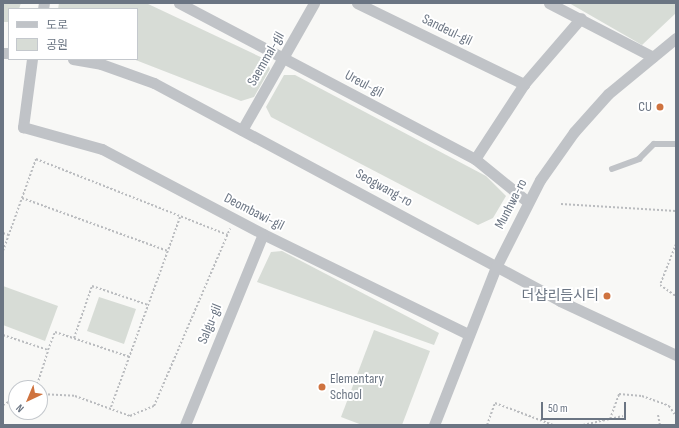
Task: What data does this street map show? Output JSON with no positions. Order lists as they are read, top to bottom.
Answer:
{
  "streets": {
    "street": [
      "Sandeul-gil",
      "Saemmal-gil",
      "Ureul-gil",
      "Seogwang-ro",
      "Munhwa-ro",
      "Deombawi-gil",
      "Salgu-gil"
    ]
  },
  "crossings": [
    ["Saemmal-gil", "Ureul-gil"],
    ["Saemmal-gil", "Seogwang-ro"],
    ["Ureul-gil", "Munhwa-ro"],
    ["Seogwang-ro", "Munhwa-ro"],
    ["Munhwa-ro", "Deombawi-gil"],
    ["Deombawi-gil", "Salgu-gil"]
  ],
  "places": ["CU", "더샵리듬시티", "Elementary School"],
  "legend": ["도로", "공원"],
  "scale_bar": "50 m",
  "north": "bottom left"
}
